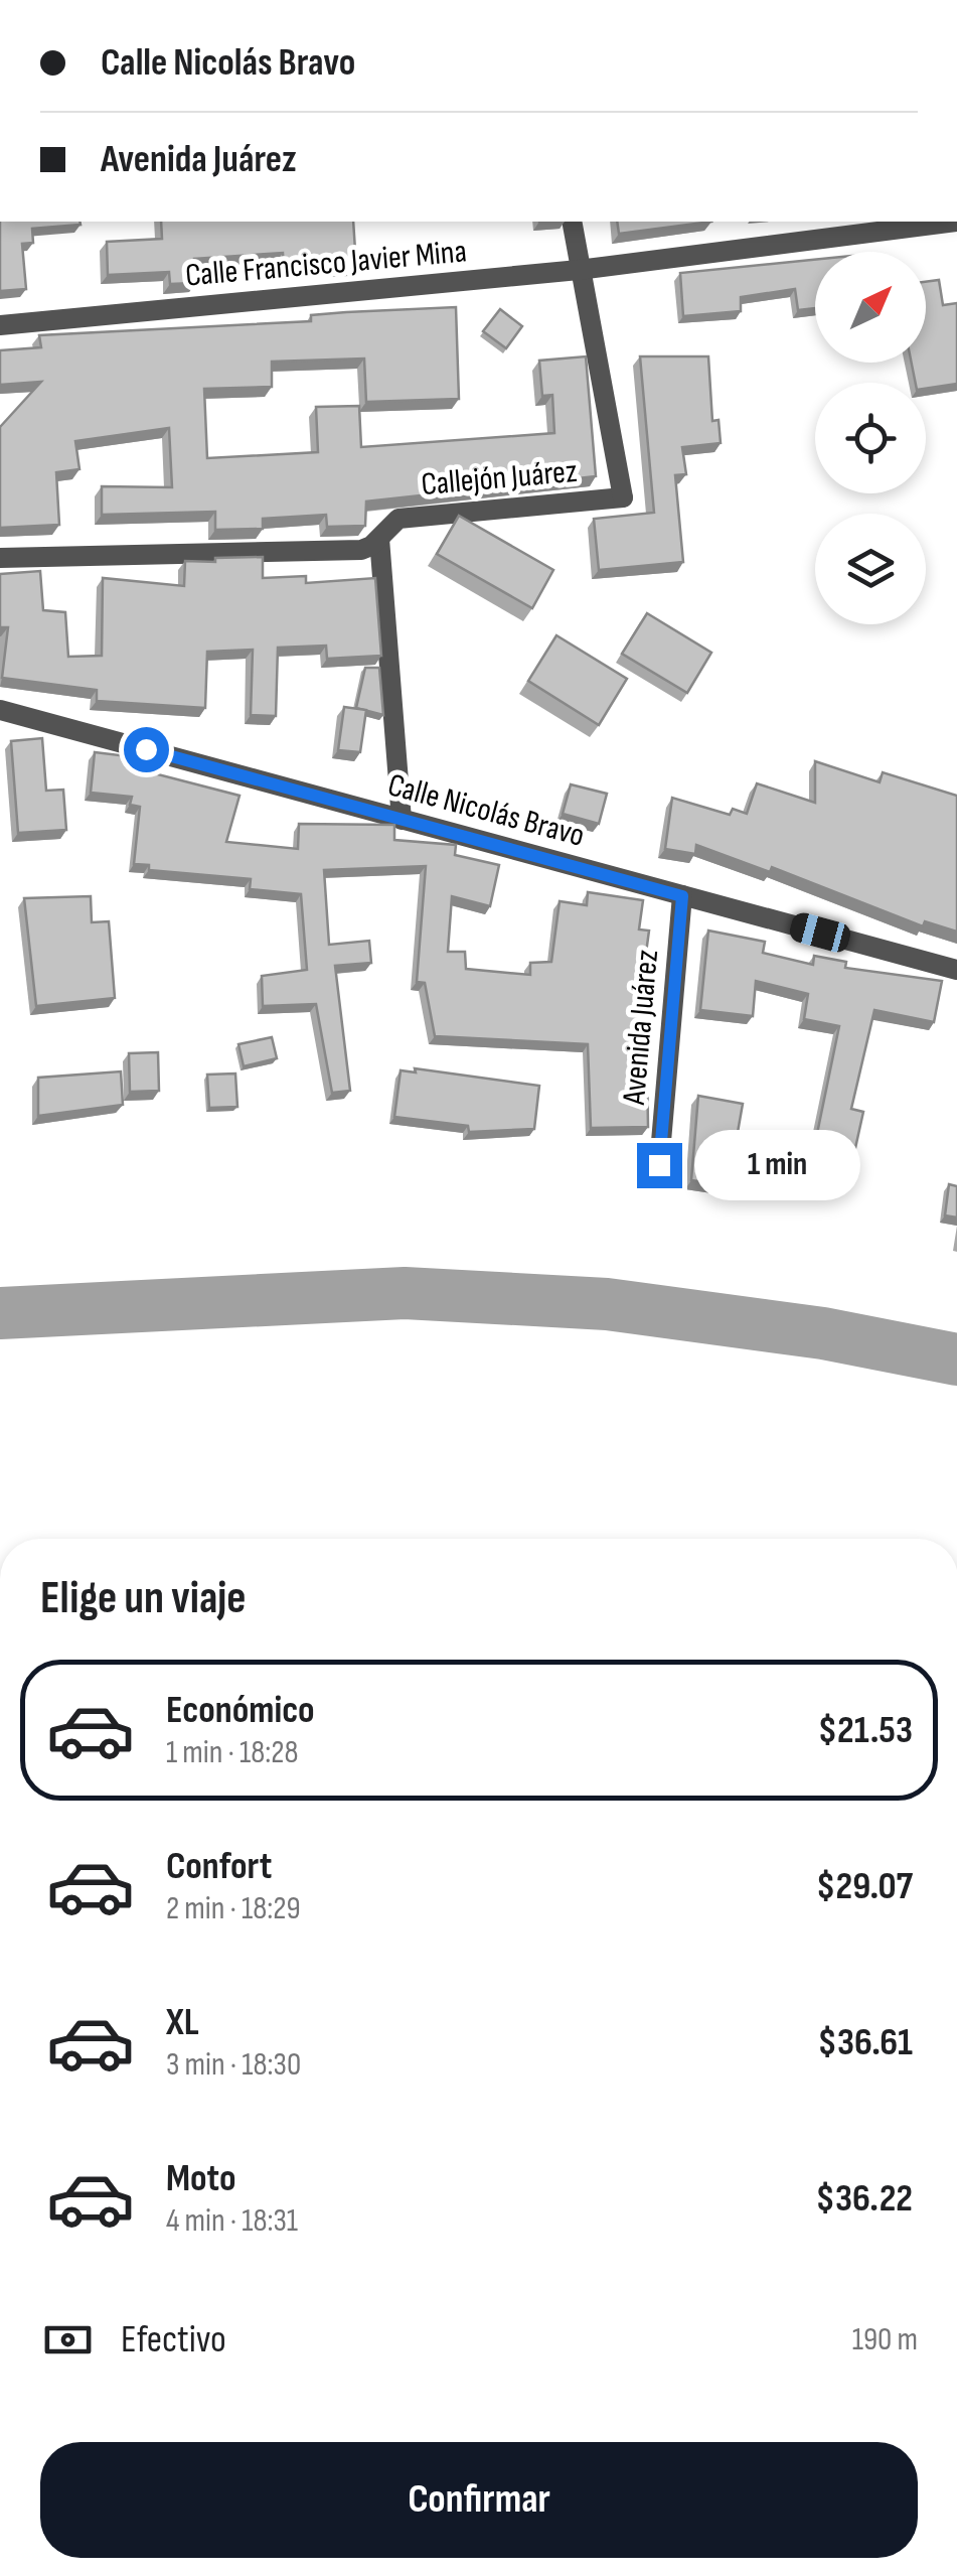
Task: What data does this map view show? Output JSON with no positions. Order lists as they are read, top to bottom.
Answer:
{
  "streets": {
    "street": [
      "Calle Francisco Javier Mina",
      "Callejón Juárez",
      "Calle Nicolás Bravo",
      "Avenida Juárez"
    ]
  },
  "crossings": [
    ["Calle Francisco Javier Mina", "Callejón Juárez"],
    ["Calle Nicolás Bravo", "Avenida Juárez"]
  ],
  "north": "top right",
  "page": {
    "banner": ["Calle Nicolás Bravo", "Avenida Juárez"],
    "bubble": "1 min",
    "heading": "Elige un viaje",
    "list": [
      {
        "name": "Económico",
        "note": "1 min · 18:28",
        "value": "$21.53"
      },
      {
        "name": "Confort",
        "note": "2 min · 18:29",
        "value": "$29.07"
      },
      {
        "name": "XL",
        "note": "3 min · 18:30",
        "value": "$36.61"
      },
      {
        "name": "Moto",
        "note": "4 min · 18:31",
        "value": "$36.22"
      }
    ],
    "pay": ["Efectivo", "190 m"],
    "buttons": "Confirmar"
  }
}
